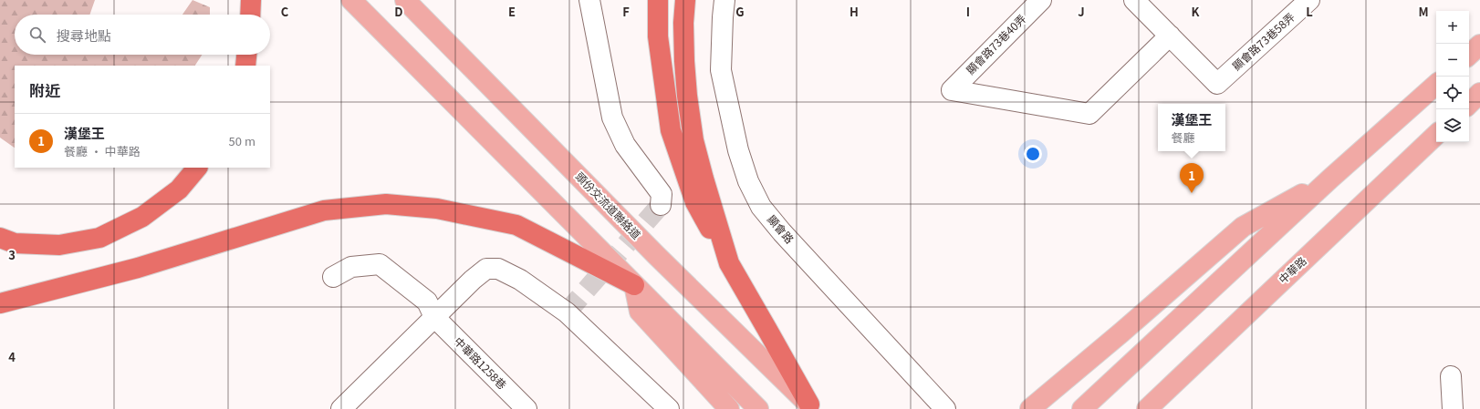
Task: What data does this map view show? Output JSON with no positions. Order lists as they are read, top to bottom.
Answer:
{
  "streets": {
    "main road": ["頭份交流道聯絡道", "中華路"],
    "street": [
      "顯會路73巷58弄",
      "顯會路73巷40弄",
      "顯會路",
      "中華路1258巷"
    ]
  },
  "crossings": [
    ["顯會路73巷58弄", "顯會路73巷40弄"]
  ],
  "page": {
    "map_buttons": ["+", "−"],
    "search": "搜尋地點",
    "heading": "附近",
    "popup": ["漢堡王", "餐廳"],
    "list": [
      {
        "mark": "1",
        "name": "漢堡王",
        "note": "餐廳 · 中華路",
        "value": "50 m"
      }
    ],
    "pins": "1"
  },
  "grid": {
    "columns": [
      "C",
      "D",
      "E",
      "F",
      "G",
      "H",
      "I",
      "J",
      "K",
      "L",
      "M"
    ],
    "rows": ["3", "4"]
  }
}
